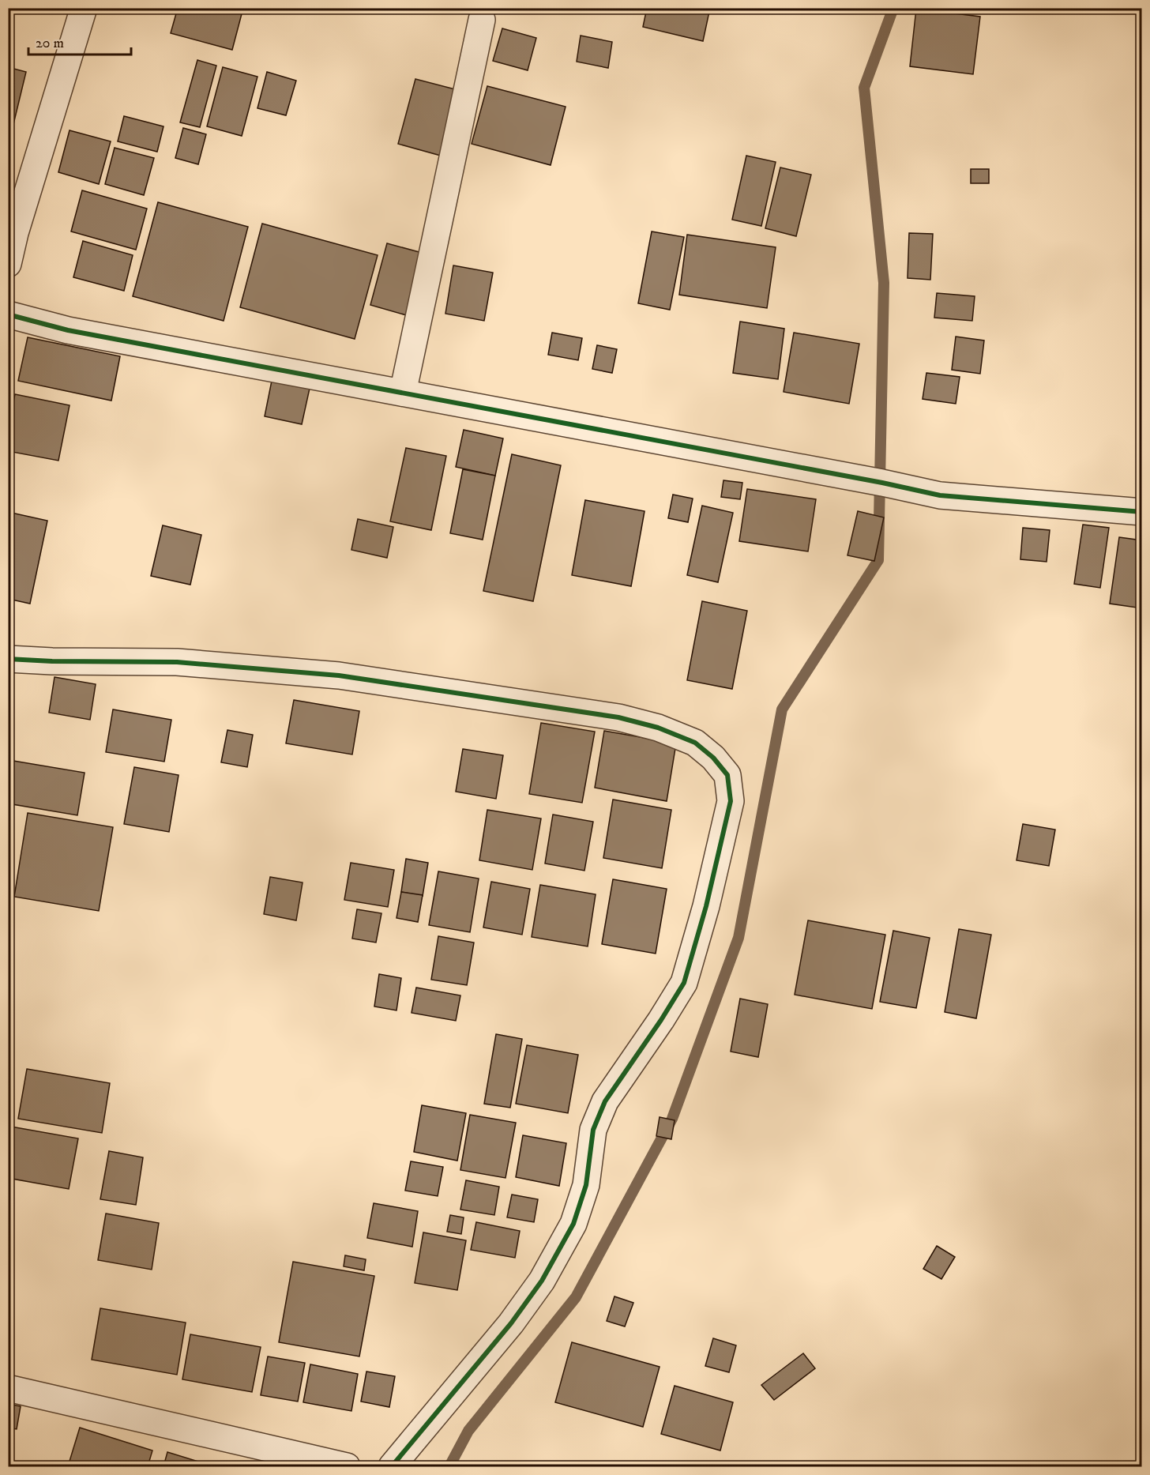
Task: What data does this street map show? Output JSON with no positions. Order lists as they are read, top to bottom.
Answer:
{
  "scale_bar": "20 m"
}
